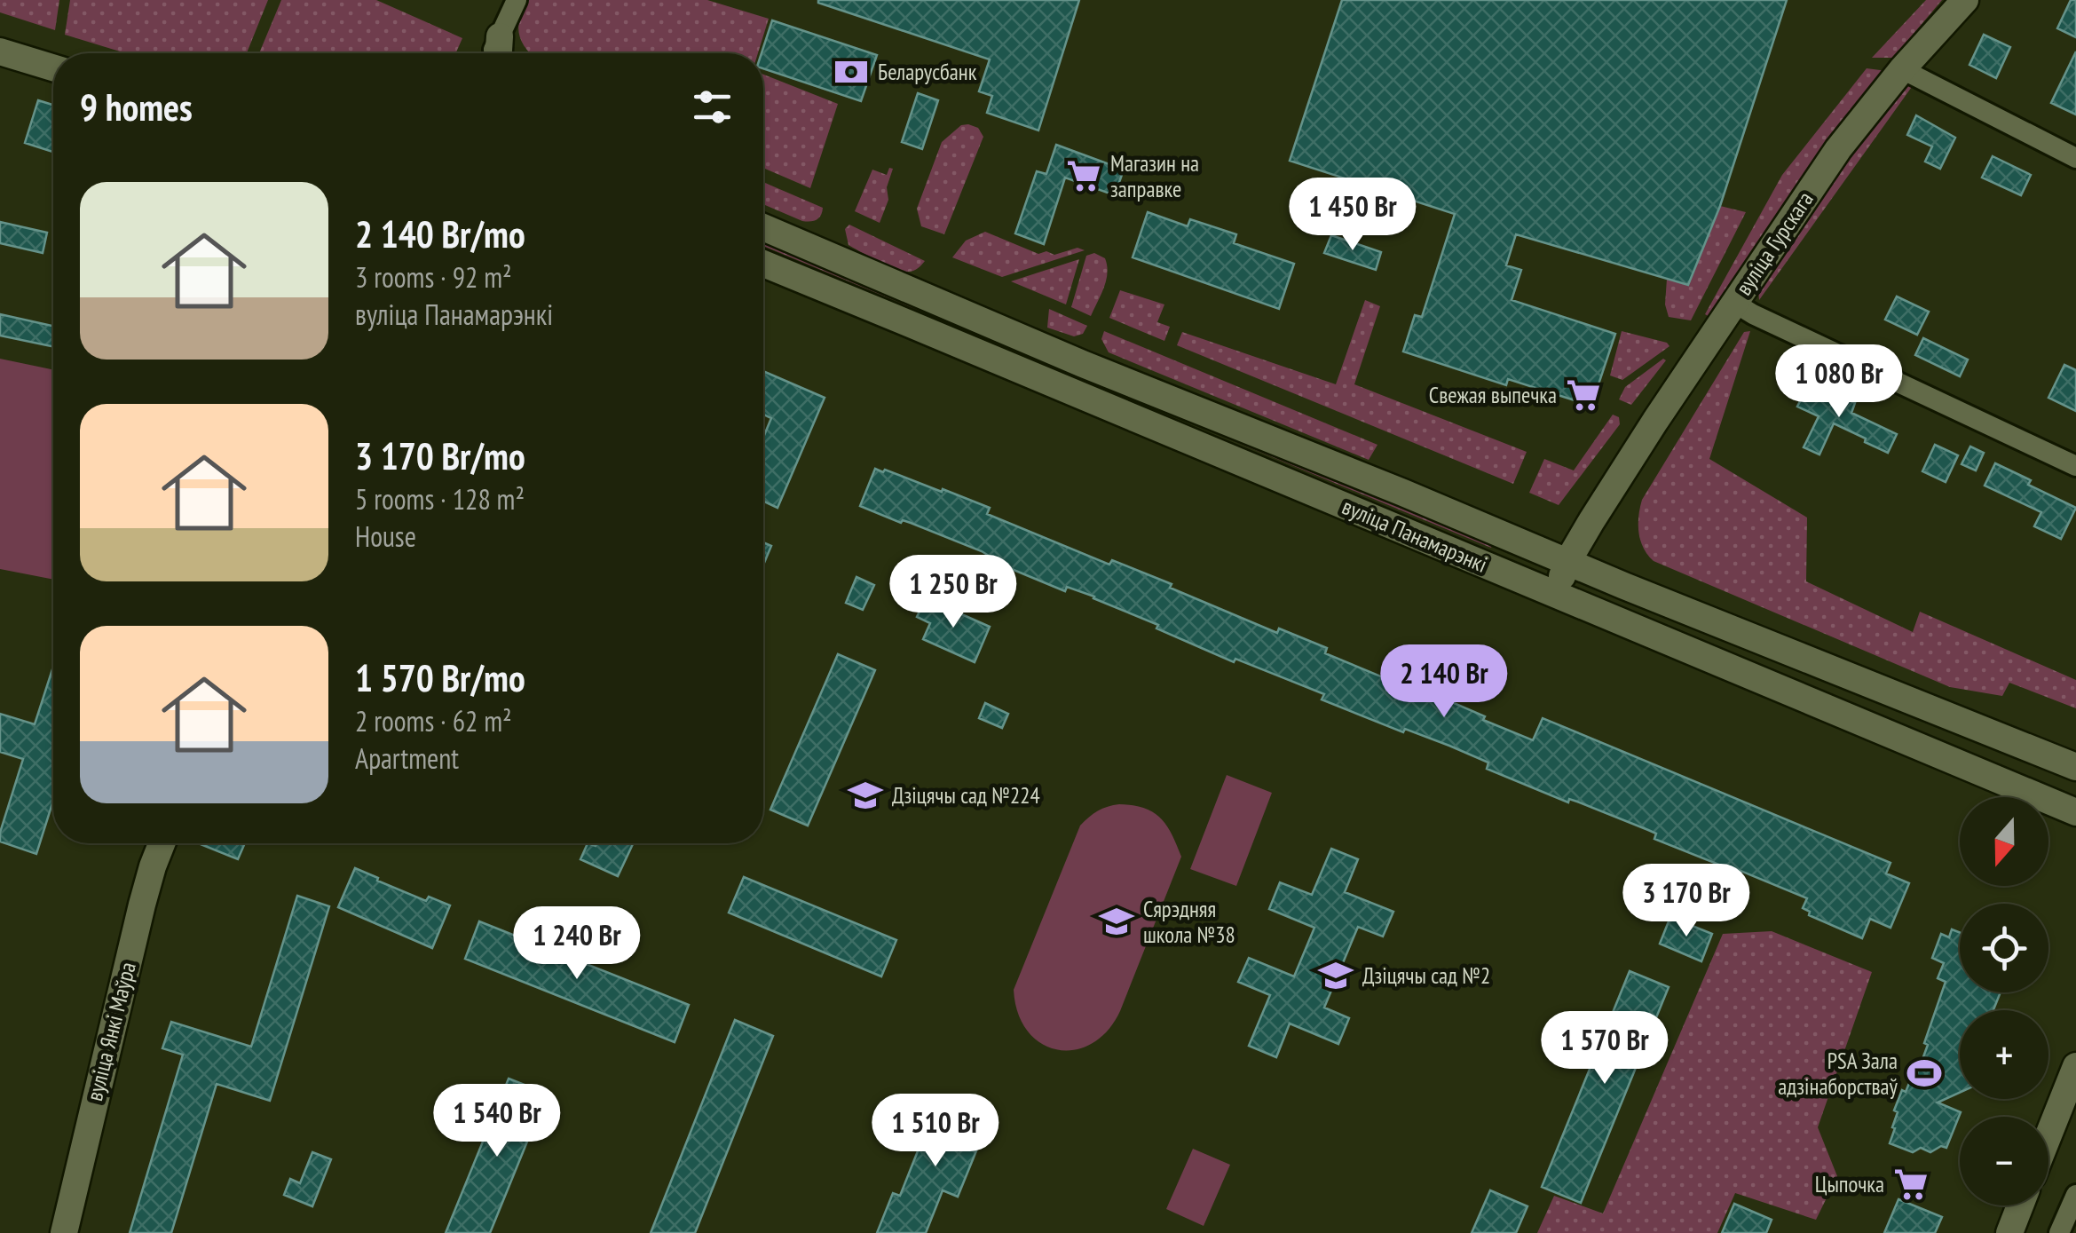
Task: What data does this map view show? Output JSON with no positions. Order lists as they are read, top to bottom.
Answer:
{
  "streets": {
    "main road": ["вуліца Гурскага", "вуліца Панамарэнкі", "вуліца Янкі Маўра"]
  },
  "crossings": [
    ["вуліца Гурскага", "вуліца Панамарэнкі"]
  ],
  "places": {
    "bank": ["Беларусбанк"],
    "supermarket": ["Магазин на заправке", "Свежая выпечка", "Цыпочка"],
    "school or university": ["Дзіцячы сад №224", "Сярэдняя школа №38", "Дзіцячы сад №2"],
    "sports": ["PSA Зала адзінаборстваў"]
  },
  "north": "bottom",
  "page": {
    "heading": "9 homes",
    "list": [
      {
        "name": "2 140 Br/mo",
        "note": "3 rooms · 92 m² · вуліца Панамарэнкі"
      },
      {
        "name": "3 170 Br/mo",
        "note": "5 rooms · 128 m² · House"
      },
      {
        "name": "1 570 Br/mo",
        "note": "2 rooms · 62 m² · Apartment"
      }
    ],
    "price": [
      "1 450 Br",
      "1 080 Br",
      "1 250 Br",
      "2 140 Br",
      "3 170 Br",
      "1 240 Br",
      "1 570 Br",
      "1 540 Br",
      "1 510 Br"
    ],
    "map_buttons": ["+", "−"]
  }
}
